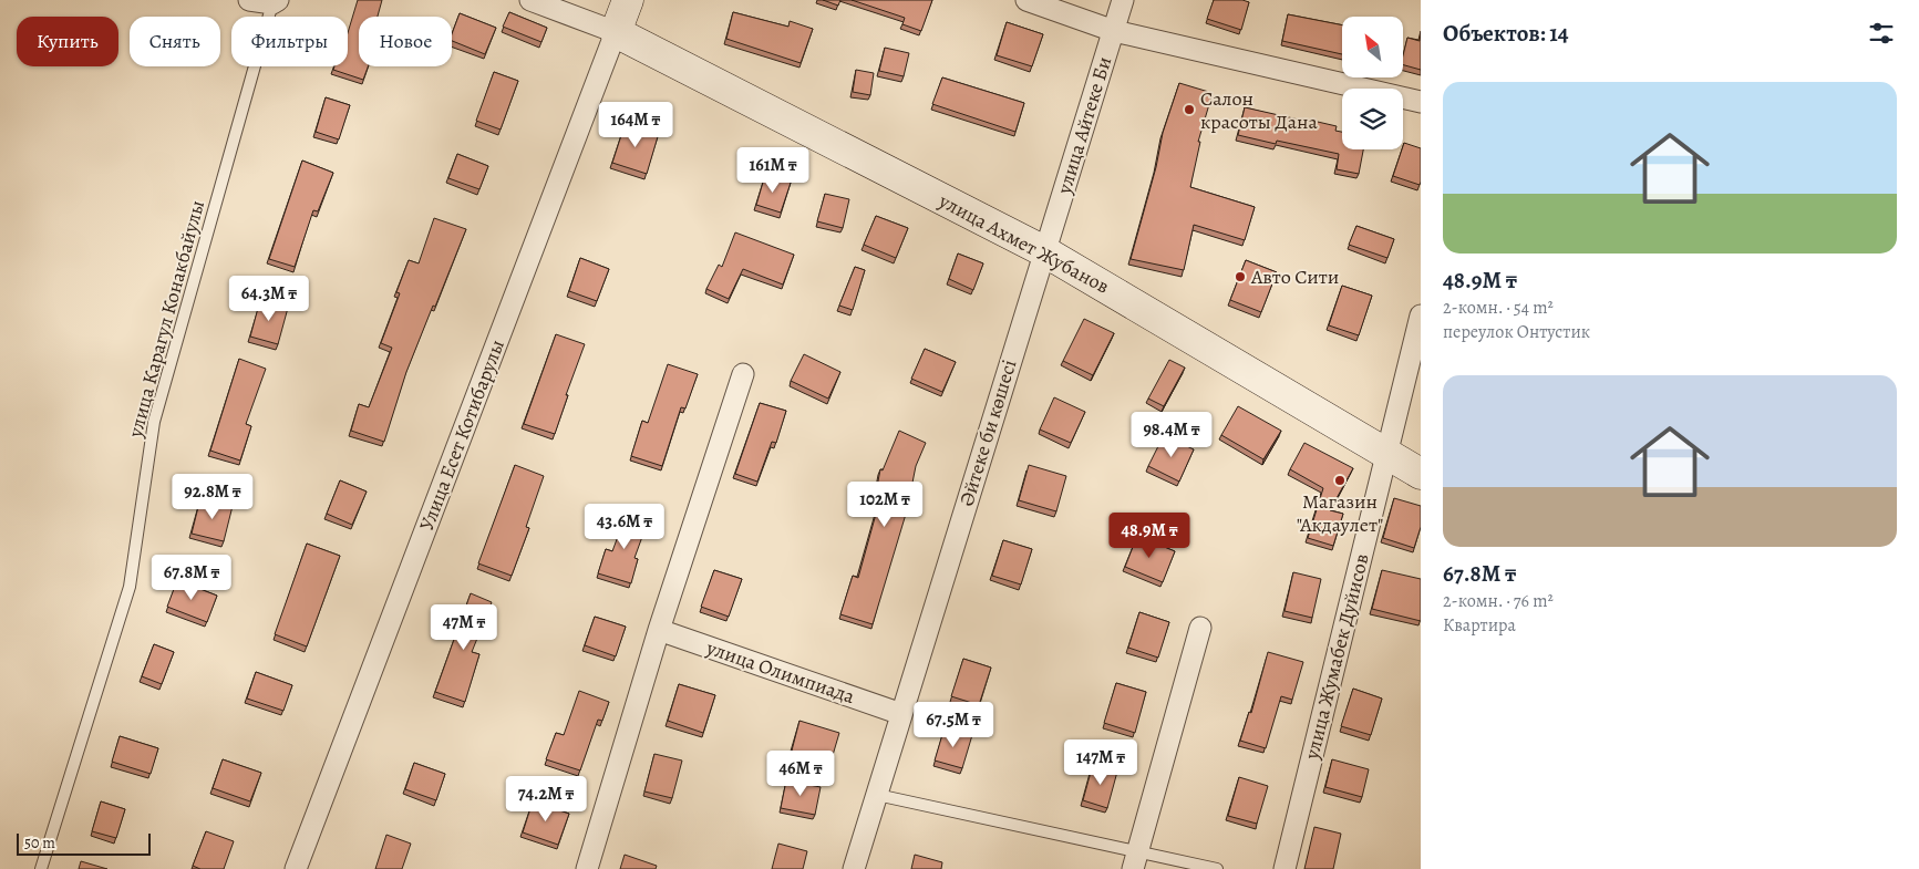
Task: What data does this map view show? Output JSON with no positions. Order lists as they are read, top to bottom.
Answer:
{
  "streets": {
    "main road": ["улица Ахмет Жубанов", "Улица Есет Котибарулы"],
    "street": [
      "улица Айтеке Би",
      "Әйтеке би көшесі",
      "улица Жумабек Дуйисов",
      "улица Олимпиада"
    ],
    "lane": ["улица Карагул Конакбайулы"]
  },
  "crossings": [
    ["улица Айтеке Би", "улица Ахмет Жубанов"],
    ["улица Айтеке Би", "Әйтеке би көшесі"],
    ["улица Ахмет Жубанов", "Әйтеке би көшесі"],
    ["улица Ахмет Жубанов", "Улица Есет Котибарулы"],
    ["улица Ахмет Жубанов", "улица Жумабек Дуйисов"],
    ["Әйтеке би көшесі", "улица Олимпиада"]
  ],
  "places": ["Салон красоты Дана", "Авто Сити", "Магазин \"Акдаулет\""],
  "scale_bar": "50 m",
  "north": "top left",
  "page": {
    "heading": "Объектов: 14",
    "chip": [
      "Купить",
      "Снять",
      "Фильтры",
      "Новое"
    ],
    "list": [
      {
        "name": "48.9M ₸",
        "note": "2-комн. · 54 m² · переулок Онтустик"
      },
      {
        "name": "67.8M ₸",
        "note": "2-комн. · 76 m² · Квартира"
      }
    ],
    "price": [
      "164M ₸",
      "161M ₸",
      "64.3M ₸",
      "98.4M ₸",
      "92.8M ₸",
      "102M ₸",
      "43.6M ₸",
      "48.9M ₸",
      "67.8M ₸",
      "47M ₸",
      "67.5M ₸",
      "147M ₸",
      "46M ₸",
      "74.2M ₸"
    ],
    "scale": "50 m"
  }
}
